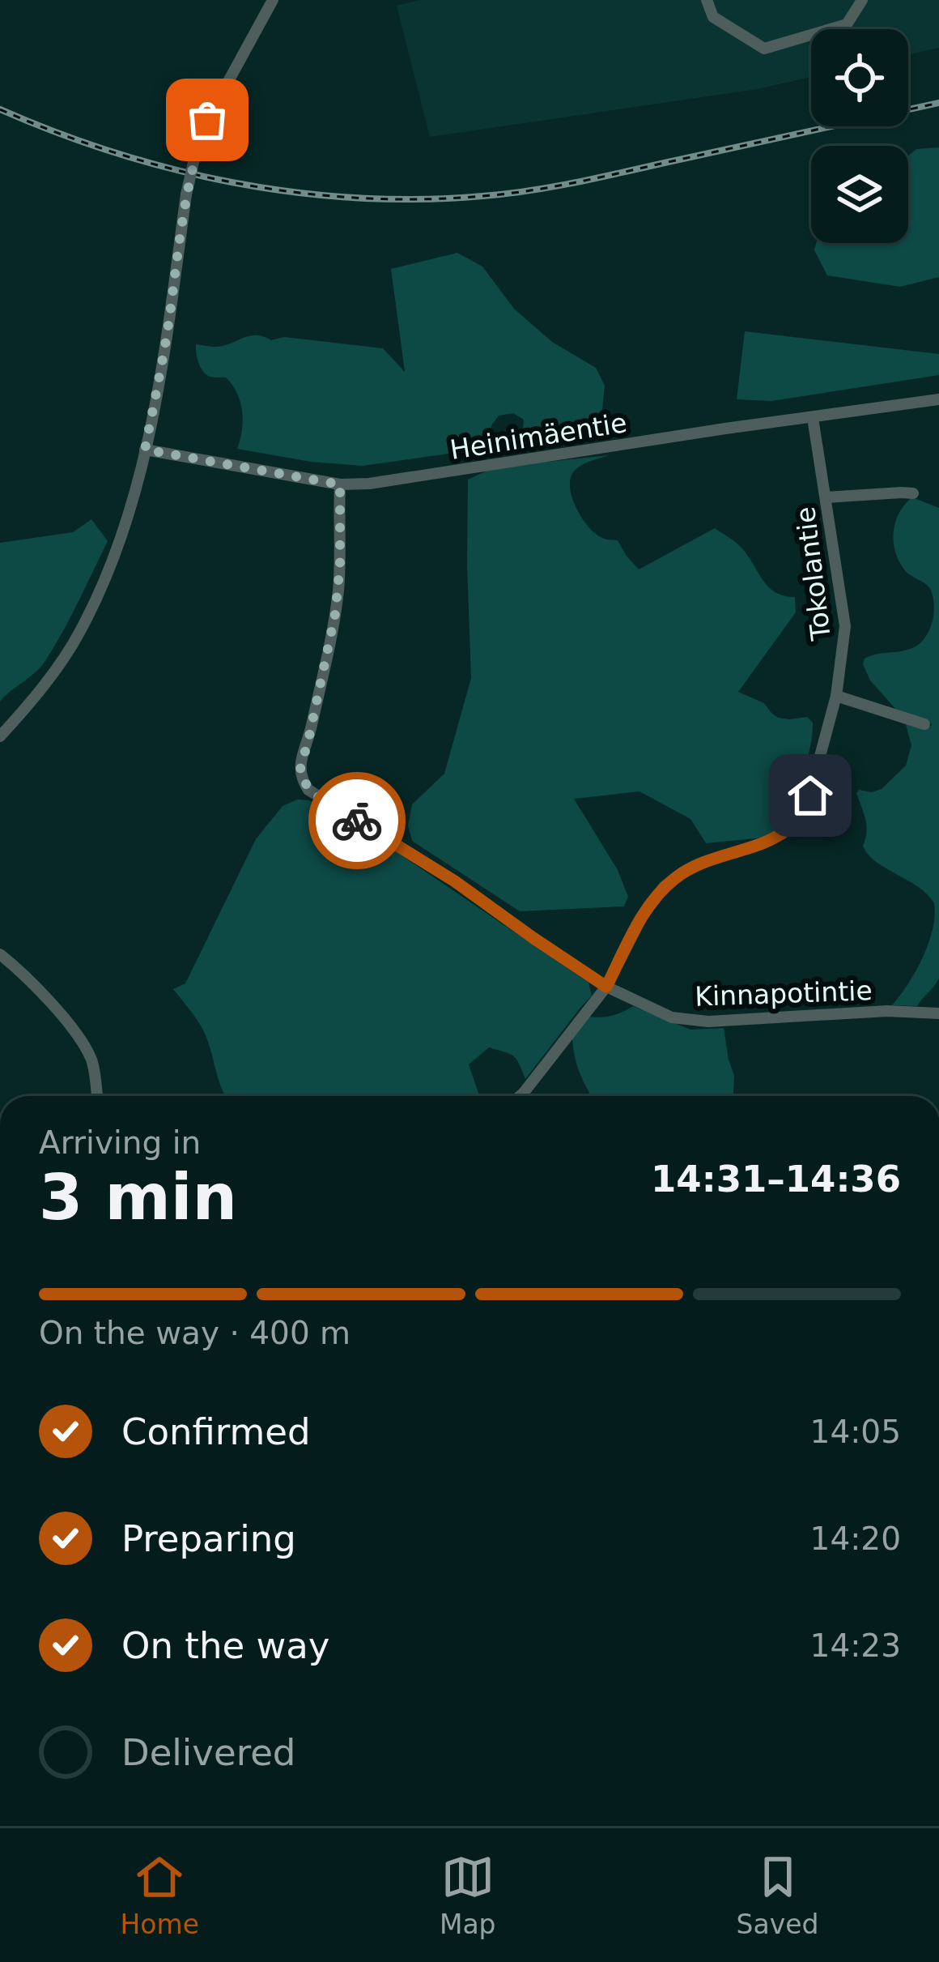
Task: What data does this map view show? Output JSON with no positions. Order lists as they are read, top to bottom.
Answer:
{
  "streets": {
    "street": ["Heinimäentie", "Tokolantie", "Kinnapotintie"]
  },
  "crossings": [
    ["Heinimäentie", "Tokolantie"],
    ["Heinimäentie", "Kinnapotintie"],
    ["Tokolantie", "Kinnapotintie"]
  ],
  "page": {
    "heading": ["3 min", "Arriving in", "14:31–14:36"],
    "bar": "On the way · 400 m",
    "list": [
      ["Confirmed", "14:05"],
      ["Preparing", "14:20"],
      ["On the way", "14:23"],
      "Delivered"
    ],
    "tabs": ["Home", "Map", "Saved"]
  }
}
